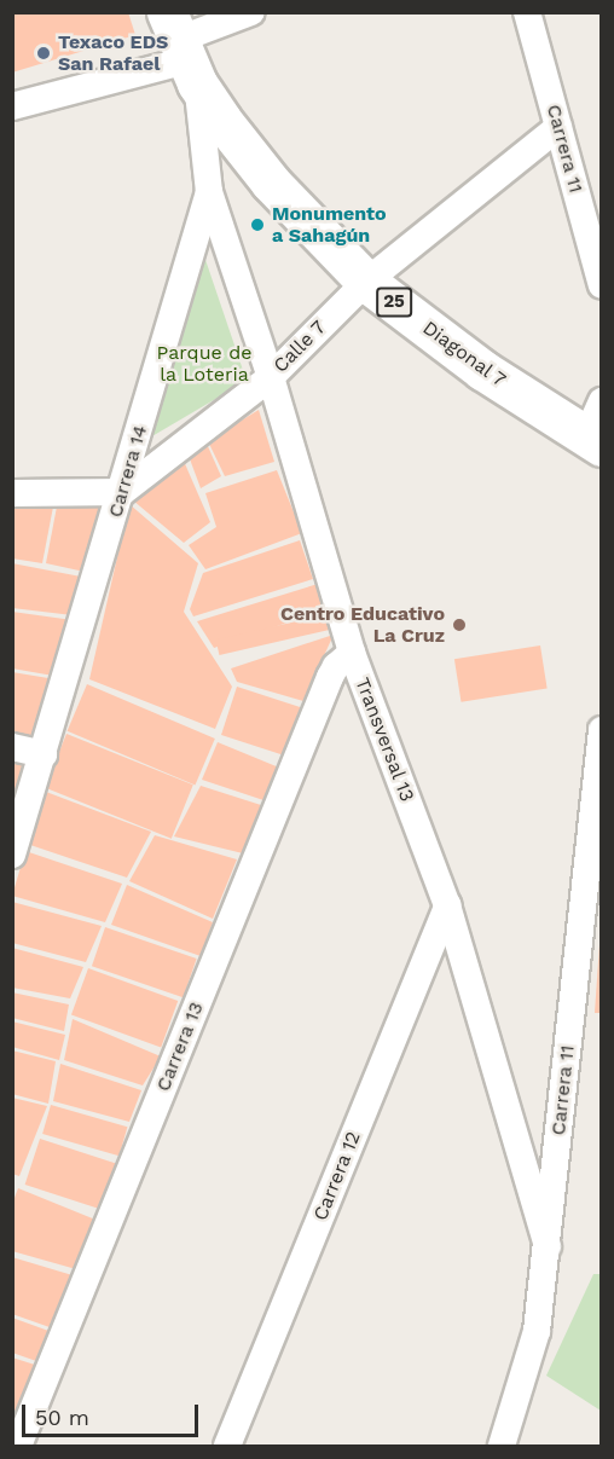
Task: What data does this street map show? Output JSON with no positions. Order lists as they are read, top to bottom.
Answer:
{
  "streets": {
    "highway": ["25", "Diagonal 7"],
    "street": [
      "Carrera 11",
      "Calle 7",
      "Carrera 14",
      "Transversal 13",
      "Carrera 13",
      "Carrera 12"
    ]
  },
  "crossings": [
    ["Carrera 11", "Calle 7"],
    ["Carrera 11", "Transversal 13"],
    ["Calle 7", "Diagonal 7"],
    ["Calle 7", "Carrera 14"],
    ["Calle 7", "Transversal 13"],
    ["Diagonal 7", "Carrera 14"],
    ["Carrera 14", "Transversal 13"],
    ["Transversal 13", "Carrera 13"],
    ["Transversal 13", "Carrera 12"]
  ],
  "parks": ["Parque de la Loteria"],
  "places": ["Texaco EDS San Rafael", "Monumento a Sahagún", "Centro Educativo La Cruz"],
  "scale_bar": "50 m"
}
